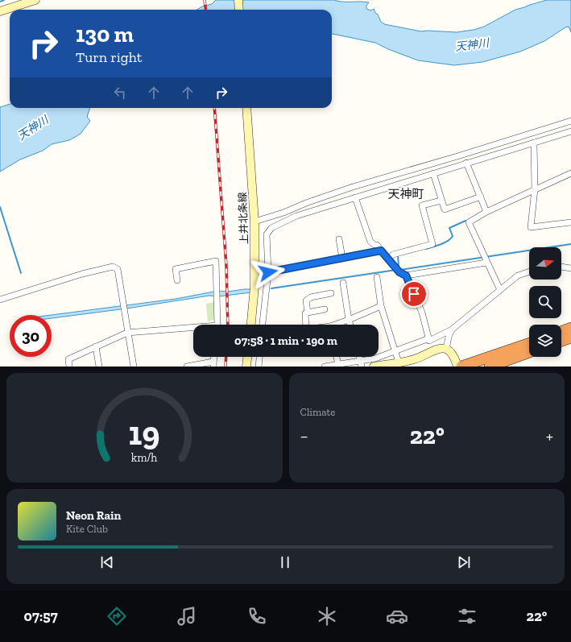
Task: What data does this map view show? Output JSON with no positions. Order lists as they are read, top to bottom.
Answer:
{
  "streets": {
    "main road": ["上井北条線"]
  },
  "districts": ["天神町"],
  "water": ["天神川"],
  "north": "right",
  "page": {
    "turn": ["130 m", "Turn right"],
    "limit": "30",
    "trip": "07:58 · 1 min · 190 m",
    "tile": "Climate",
    "heat": ["−", "22°", "+"],
    "song": ["Neon Rain", "Kite Club"],
    "tabs": ["07:57", "22°"],
    "gauge": ["19", "km/h"]
  }
}
